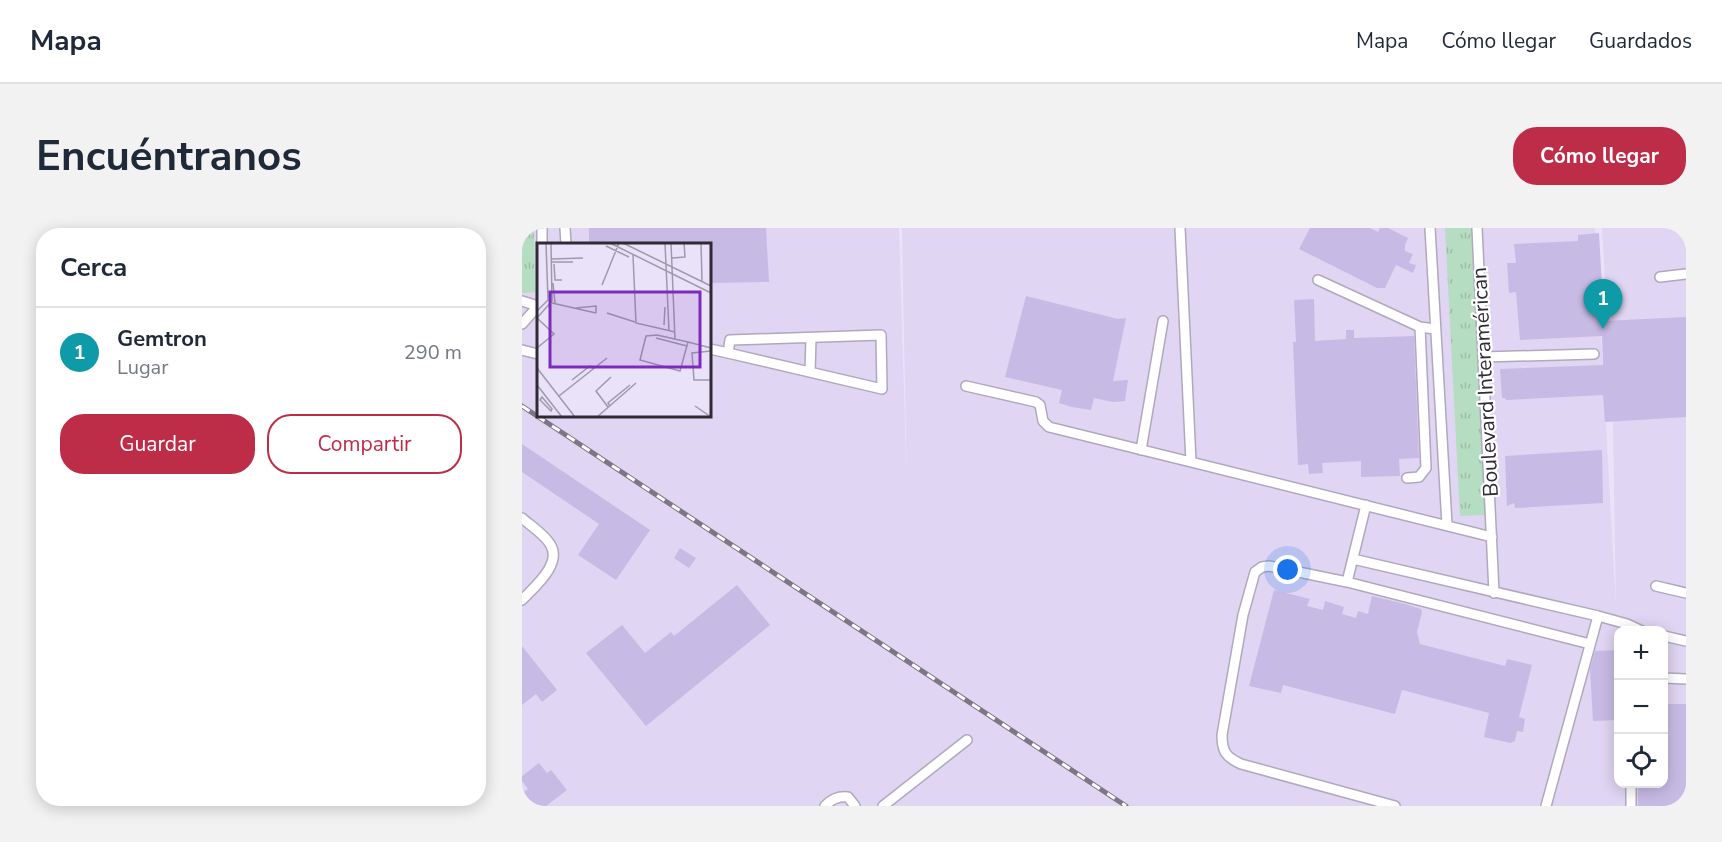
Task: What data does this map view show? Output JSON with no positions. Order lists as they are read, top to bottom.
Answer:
{
  "streets": {
    "street": ["Boulevard Interamérican"]
  },
  "page": {
    "header": "Mapa",
    "nav": ["Mapa", "Cómo llegar", "Guardados"],
    "buttons": [
      "Cómo llegar",
      ["Guardar", "Compartir"]
    ],
    "title": "Encuéntranos",
    "heading": "Cerca",
    "pins": "1",
    "list": [
      {
        "mark": "1",
        "name": "Gemtron",
        "note": "Lugar",
        "value": "290 m"
      }
    ],
    "map_buttons": ["+", "−"]
  }
}
